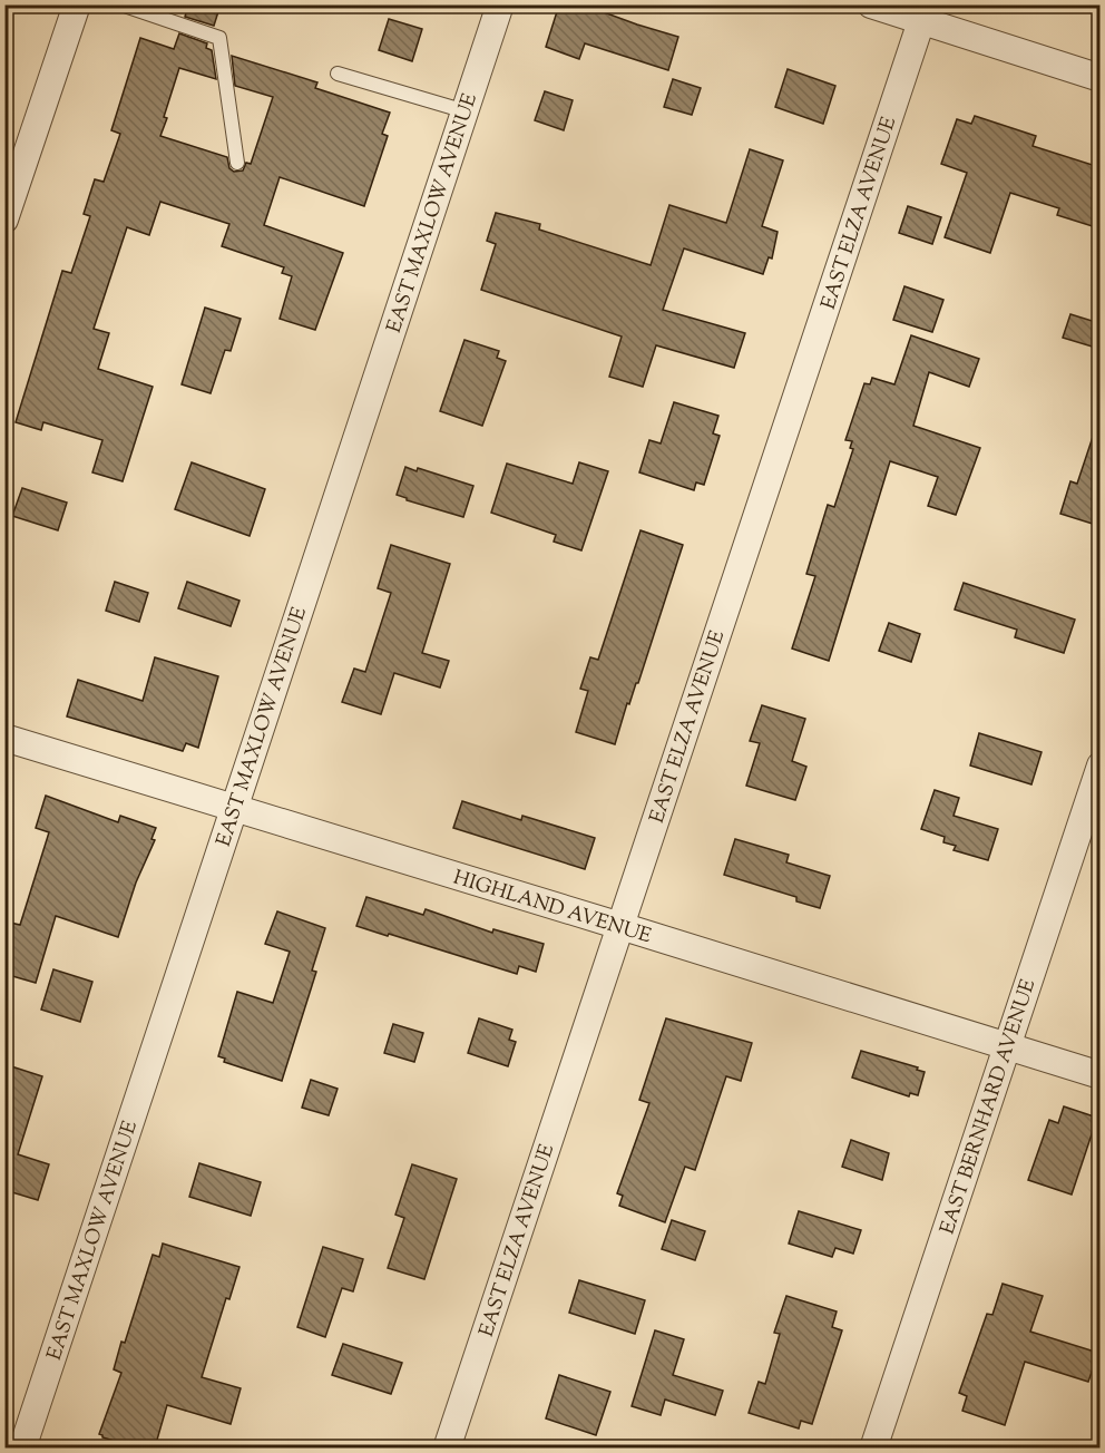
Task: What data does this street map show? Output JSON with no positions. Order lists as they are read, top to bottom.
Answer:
{
  "streets": {
    "street": [
      "EAST MAXLOW AVENUE",
      "EAST ELZA AVENUE",
      "HIGHLAND AVENUE",
      "EAST BERNHARD AVENUE"
    ]
  },
  "crossings": [
    ["EAST MAXLOW AVENUE", "HIGHLAND AVENUE"],
    ["EAST ELZA AVENUE", "HIGHLAND AVENUE"],
    ["HIGHLAND AVENUE", "EAST BERNHARD AVENUE"]
  ]
}
